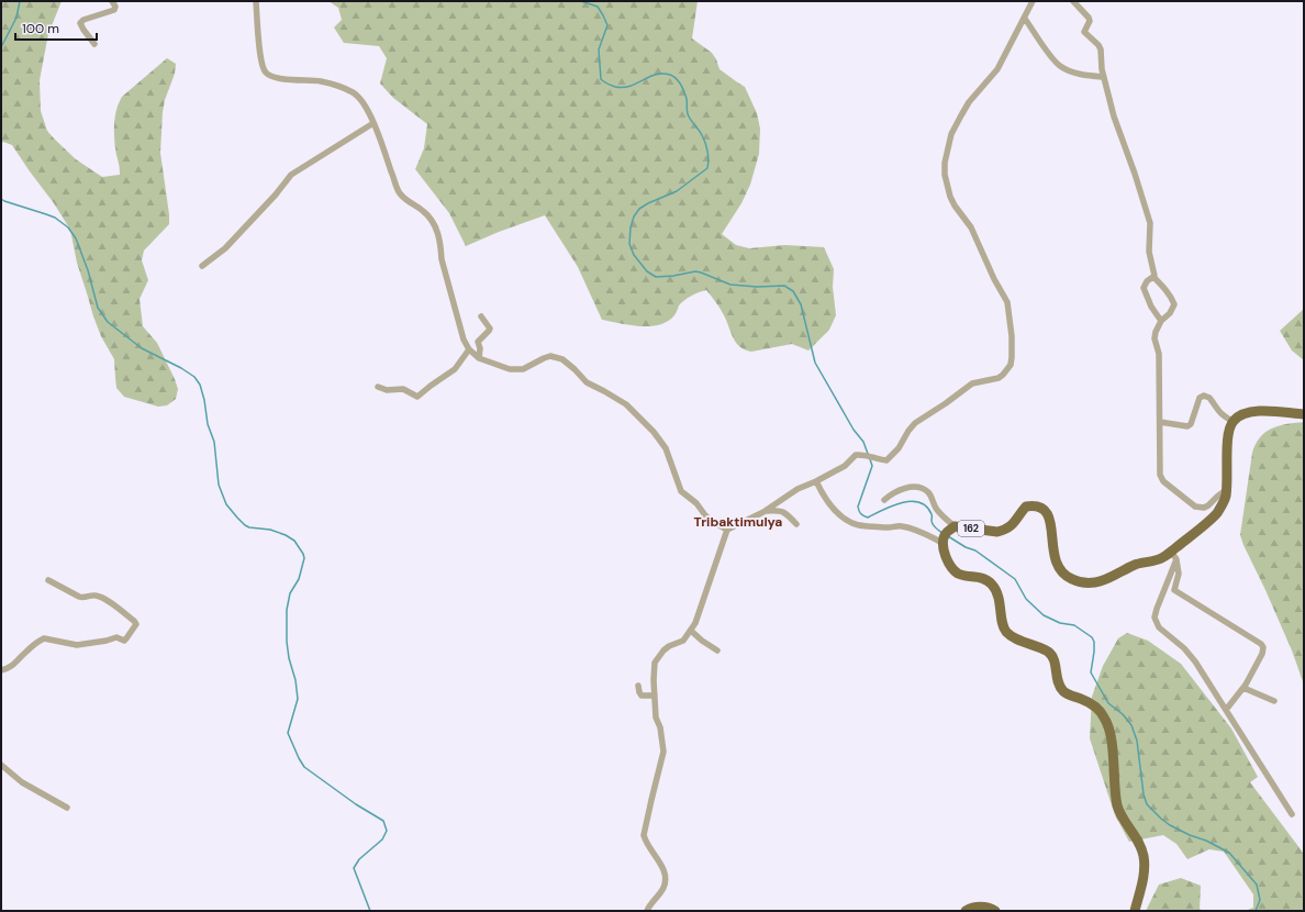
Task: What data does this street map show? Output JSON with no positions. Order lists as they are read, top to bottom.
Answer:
{
  "streets": {
    "main road": ["162"]
  },
  "districts": ["Tribaktimulya"],
  "scale_bar": "100 m"
}
